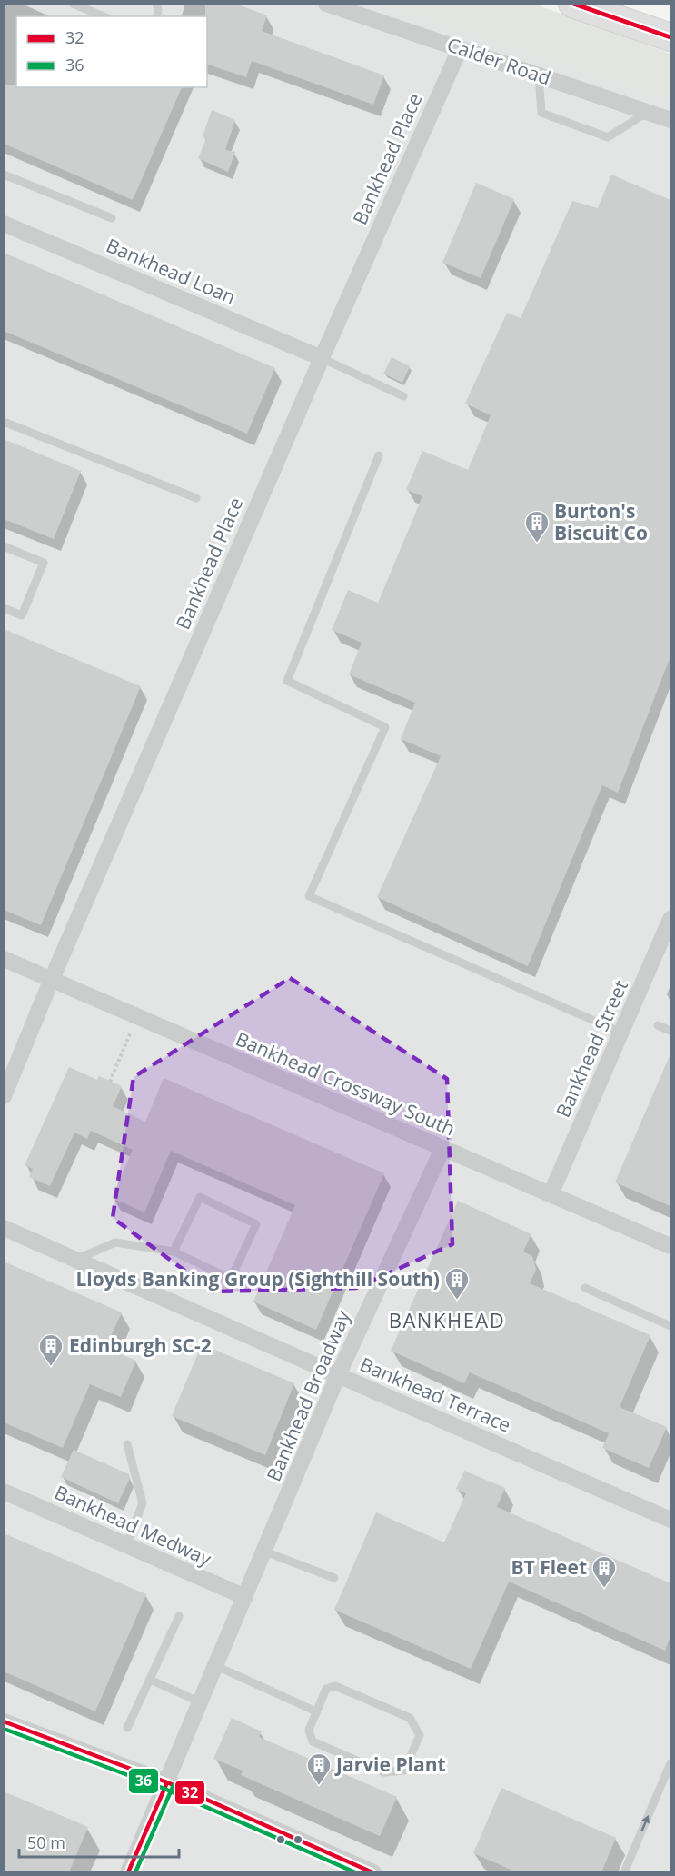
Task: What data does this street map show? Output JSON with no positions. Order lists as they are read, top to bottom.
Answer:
{
  "streets": {
    "street": [
      "Calder Road",
      "Bankhead Place",
      "Bankhead Loan",
      "Bankhead Street",
      "Bankhead Crossway South",
      "Bankhead Terrace",
      "Bankhead Broadway",
      "Bankhead Medway"
    ]
  },
  "crossings": [
    ["Calder Road", "Bankhead Place"],
    ["Bankhead Place", "Bankhead Loan"],
    ["Bankhead Place", "Bankhead Crossway South"],
    ["Bankhead Street", "Bankhead Crossway South"],
    ["Bankhead Crossway South", "Bankhead Broadway"],
    ["Bankhead Terrace", "Bankhead Broadway"],
    ["Bankhead Broadway", "Bankhead Medway"]
  ],
  "districts": ["BANKHEAD"],
  "places": {
    "building": [
      "Burton's Biscuit Co",
      "Lloyds Banking Group (Sighthill South)",
      "Edinburgh SC-2",
      "BT Fleet",
      "Jarvie Plant"
    ]
  },
  "lines": ["transit line 32", "transit line 36"],
  "legend": ["32", "36"],
  "scale_bar": "50 m"
}
